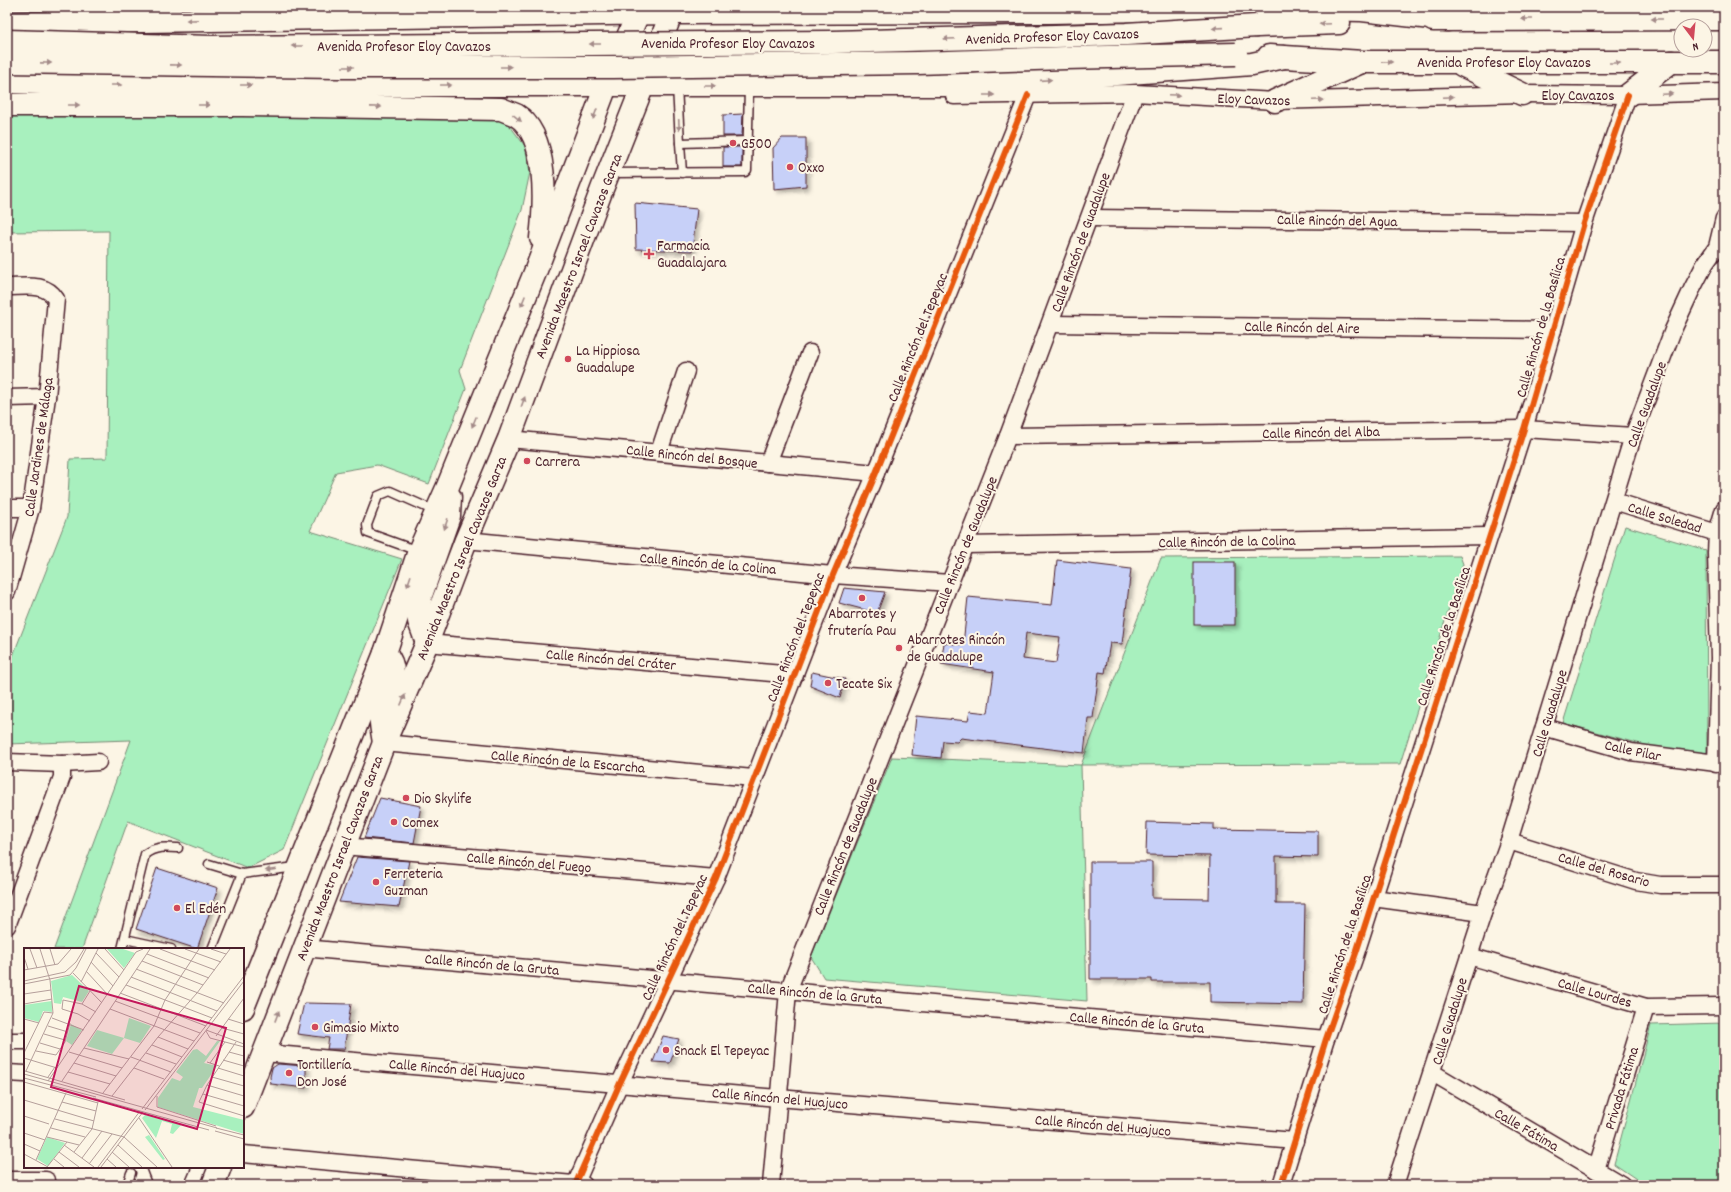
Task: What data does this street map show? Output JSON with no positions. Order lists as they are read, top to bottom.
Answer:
{
  "streets": {
    "main road": ["Avenida Profesor Eloy Cavazos", "Avenida Maestro Israel Cavazos Garza"],
    "street": [
      "Eloy Cavazos",
      "Calle Rincón del Agua",
      "Calle Rincón de Guadalupe",
      "Calle Rincón del Aire",
      "Calle Rincón de la Basílica",
      "Calle Rincón del Tepeyac",
      "Calle Guadalupe",
      "Calle Rincón del Alba",
      "Calle Jardines de Málaga",
      "Calle Rincón del Bosque",
      "Calle Soledad",
      "Calle Rincón de la Colina",
      "Calle Rincón del Cráter",
      "Calle Pilar",
      "Calle Rincón de la Escarcha",
      "Calle Rincón del Fuego",
      "Calle del Rosario",
      "Calle Rincón de la Gruta",
      "Calle Lourdes",
      "Calle Rincón del Huajuco",
      "Privada Fátima",
      "Calle Fátima"
    ]
  },
  "crossings": [
    ["Avenida Profesor Eloy Cavazos", "Eloy Cavazos"],
    ["Avenida Profesor Eloy Cavazos", "Avenida Maestro Israel Cavazos Garza"],
    ["Eloy Cavazos", "Calle Rincón de Guadalupe"],
    ["Eloy Cavazos", "Calle Rincón de la Basílica"],
    ["Eloy Cavazos", "Calle Rincón del Tepeyac"],
    ["Calle Rincón del Agua", "Calle Rincón de Guadalupe"],
    ["Calle Rincón del Agua", "Calle Rincón de la Basílica"],
    ["Calle Rincón de Guadalupe", "Calle Rincón del Aire"],
    ["Calle Rincón de Guadalupe", "Calle Rincón del Alba"],
    ["Calle Rincón de Guadalupe", "Calle Rincón de la Colina"],
    ["Calle Rincón de Guadalupe", "Calle Rincón de la Gruta"],
    ["Calle Rincón de Guadalupe", "Calle Rincón del Huajuco"],
    ["Avenida Maestro Israel Cavazos Garza", "Calle Rincón del Bosque"],
    ["Avenida Maestro Israel Cavazos Garza", "Calle Rincón de la Colina"],
    ["Avenida Maestro Israel Cavazos Garza", "Calle Rincón del Cráter"],
    ["Avenida Maestro Israel Cavazos Garza", "Calle Rincón de la Escarcha"],
    ["Avenida Maestro Israel Cavazos Garza", "Calle Rincón del Fuego"],
    ["Avenida Maestro Israel Cavazos Garza", "Calle Rincón de la Gruta"],
    ["Avenida Maestro Israel Cavazos Garza", "Calle Rincón del Huajuco"],
    ["Calle Rincón del Aire", "Calle Rincón de la Basílica"],
    ["Calle Rincón de la Basílica", "Calle Rincón del Alba"],
    ["Calle Rincón de la Basílica", "Calle Rincón de la Colina"],
    ["Calle Rincón de la Basílica", "Calle Rincón de la Gruta"],
    ["Calle Rincón de la Basílica", "Calle Rincón del Huajuco"],
    ["Calle Rincón del Tepeyac", "Calle Rincón del Bosque"],
    ["Calle Rincón del Tepeyac", "Calle Rincón de la Colina"],
    ["Calle Rincón del Tepeyac", "Calle Rincón del Cráter"],
    ["Calle Rincón del Tepeyac", "Calle Rincón de la Escarcha"],
    ["Calle Rincón del Tepeyac", "Calle Rincón del Fuego"],
    ["Calle Rincón del Tepeyac", "Calle Rincón de la Gruta"],
    ["Calle Rincón del Tepeyac", "Calle Rincón del Huajuco"],
    ["Calle Guadalupe", "Calle Rincón del Alba"],
    ["Calle Guadalupe", "Calle Soledad"],
    ["Calle Guadalupe", "Calle Pilar"],
    ["Calle Guadalupe", "Calle del Rosario"],
    ["Calle Guadalupe", "Calle Lourdes"],
    ["Calle Guadalupe", "Calle Fátima"],
    ["Calle Lourdes", "Privada Fátima"],
    ["Privada Fátima", "Calle Fátima"]
  ],
  "one_way": ["Eloy Cavazos"],
  "places": {
    "other": [
      "G500",
      "Oxxo",
      "La Hippiosa Guadalupe",
      "Carrera",
      "Abarrotes y frutería Pau",
      "Abarrotes Rincón de Guadalupe",
      "Tecate Six",
      "Dio Skylife",
      "Comex",
      "Ferreteria Guzman",
      "El Edén",
      "Gimasio Mixto",
      "Snack El Tepeyac",
      "Tortillería Don José"
    ],
    "health": ["Farmacia Guadalajara"]
  },
  "north": "bottom"
}
